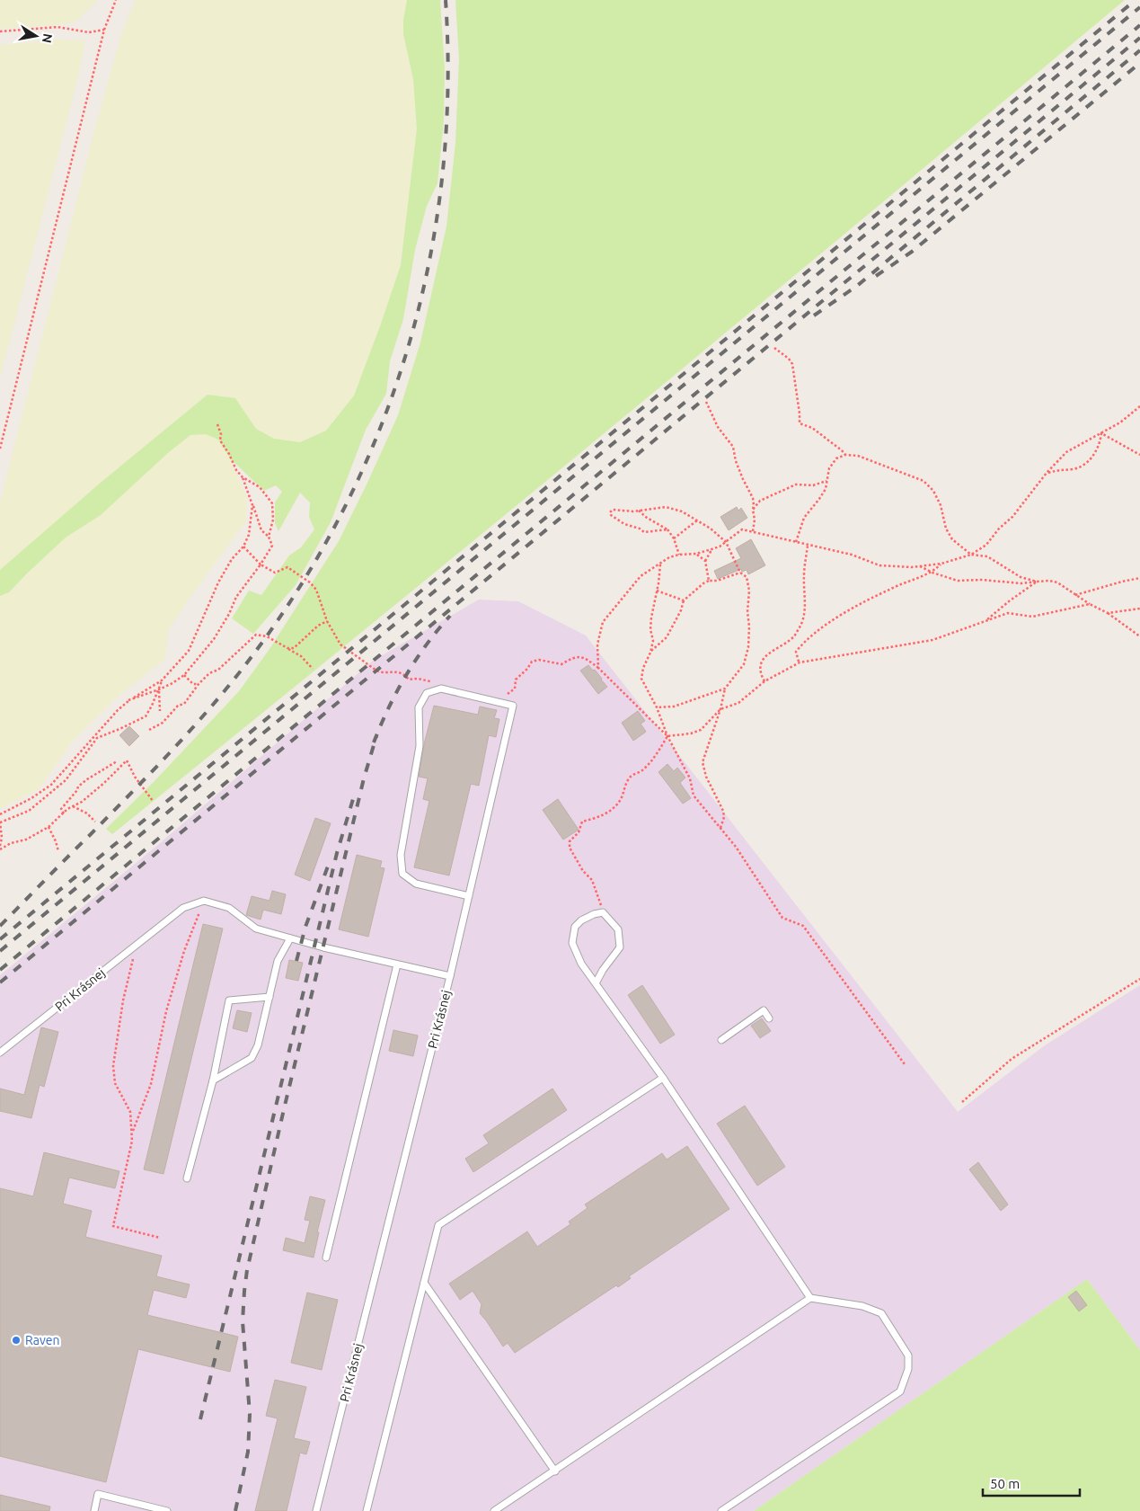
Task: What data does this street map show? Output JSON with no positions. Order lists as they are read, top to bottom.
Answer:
{
  "streets": {
    "lane": ["Pri Krásnej"]
  },
  "places": ["Raven"],
  "scale_bar": "50 m",
  "north": "right"
}
